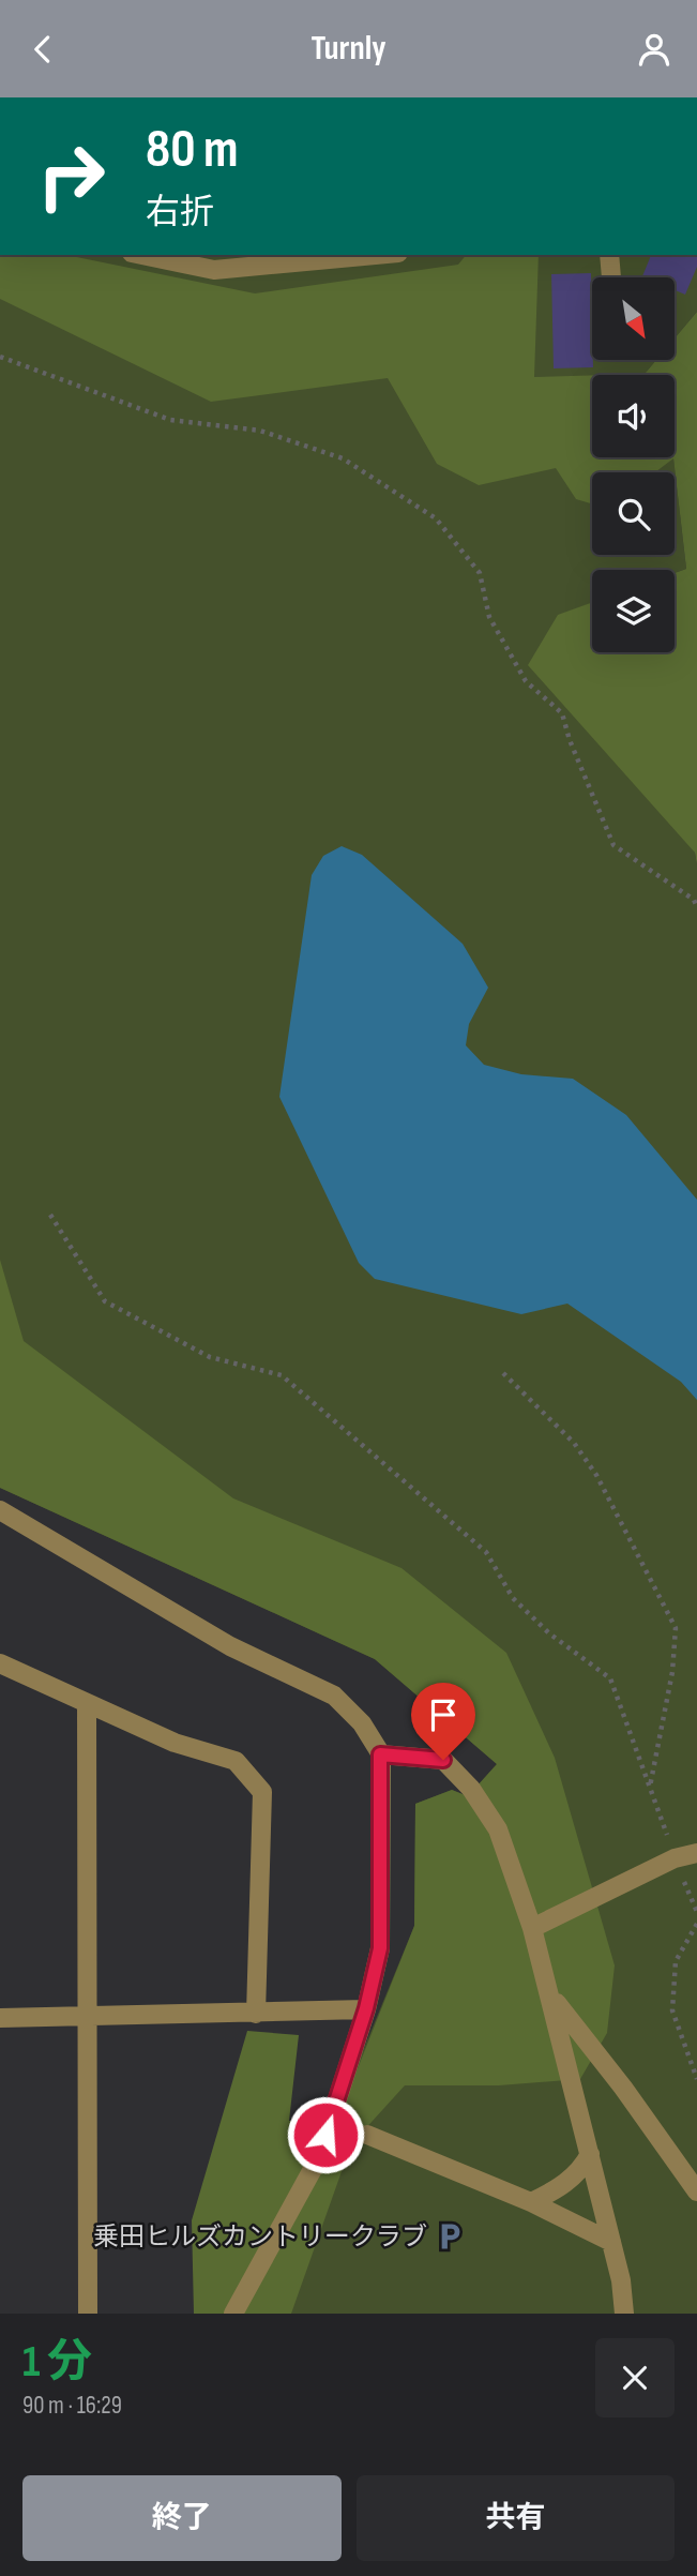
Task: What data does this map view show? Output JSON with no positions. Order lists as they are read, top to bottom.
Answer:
{
  "places": {
    "parking": ["乗田ヒルズカントリークラブ"]
  },
  "north": "bottom right",
  "page": {
    "header": "Turnly",
    "turn": ["80 m", "右折"],
    "heading": ["1 分", "90 m · 16:29"],
    "buttons": ["終了", "共有"]
  }
}
